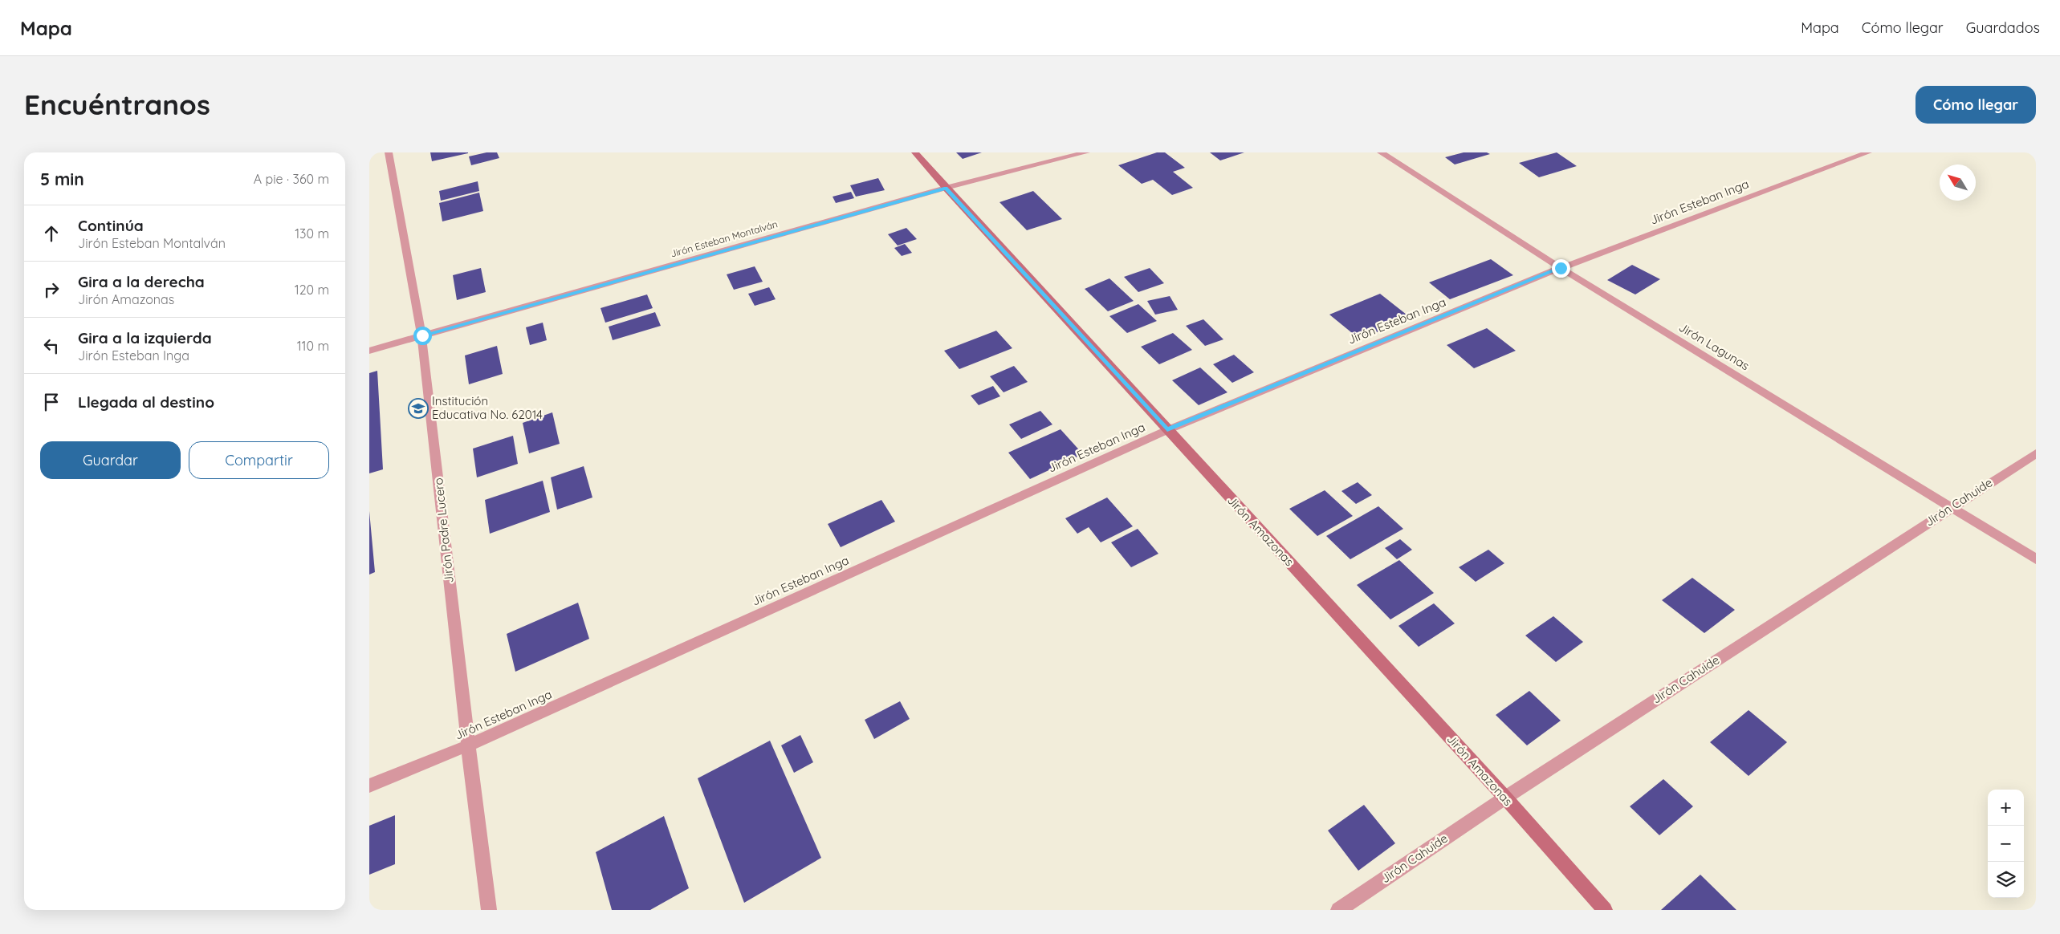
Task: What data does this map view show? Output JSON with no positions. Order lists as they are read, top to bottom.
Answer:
{
  "streets": {
    "street": [
      "Jirón Esteban Inga",
      "Jirón Esteban Montalván",
      "Jirón Lagunas",
      "Jirón Cahuide",
      "Jirón Padre Lucero",
      "Jirón Amazonas"
    ]
  },
  "crossings": [
    ["Jirón Esteban Inga", "Jirón Lagunas"],
    ["Jirón Esteban Inga", "Jirón Padre Lucero"],
    ["Jirón Esteban Inga", "Jirón Amazonas"],
    ["Jirón Esteban Montalván", "Jirón Padre Lucero"],
    ["Jirón Esteban Montalván", "Jirón Amazonas"],
    ["Jirón Lagunas", "Jirón Cahuide"],
    ["Jirón Cahuide", "Jirón Amazonas"]
  ],
  "places": {
    "school or university": ["Institución Educativa No. 62014"]
  },
  "north": "top left",
  "page": {
    "header": "Mapa",
    "nav": ["Mapa", "Cómo llegar", "Guardados"],
    "buttons": [
      "Cómo llegar",
      ["Guardar", "Compartir"]
    ],
    "title": "Encuéntranos",
    "heading": ["5 min", "A pie · 360 m"],
    "list": [
      ["Continúa", "Jirón Esteban Montalván", "130 m"],
      ["Gira a la derecha", "Jirón Amazonas", "120 m"],
      ["Gira a la izquierda", "Jirón Esteban Inga", "110 m"],
      "Llegada al destino"
    ],
    "map_buttons": ["+", "−"]
  }
}
